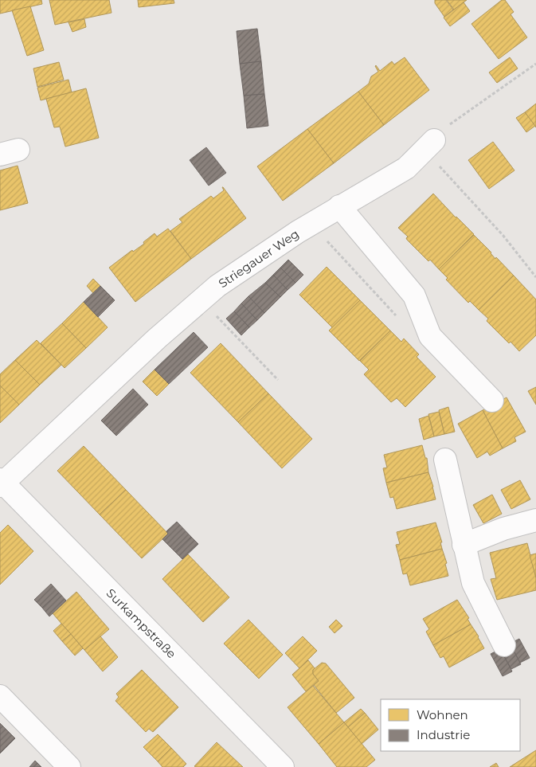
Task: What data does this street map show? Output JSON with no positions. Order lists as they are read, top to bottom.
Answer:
{
  "streets": {
    "street": ["Striegauer Weg", "Surkampstraße"]
  },
  "crossings": [
    ["Striegauer Weg", "Surkampstraße"]
  ],
  "legend": ["Wohnen", "Industrie"]
}
